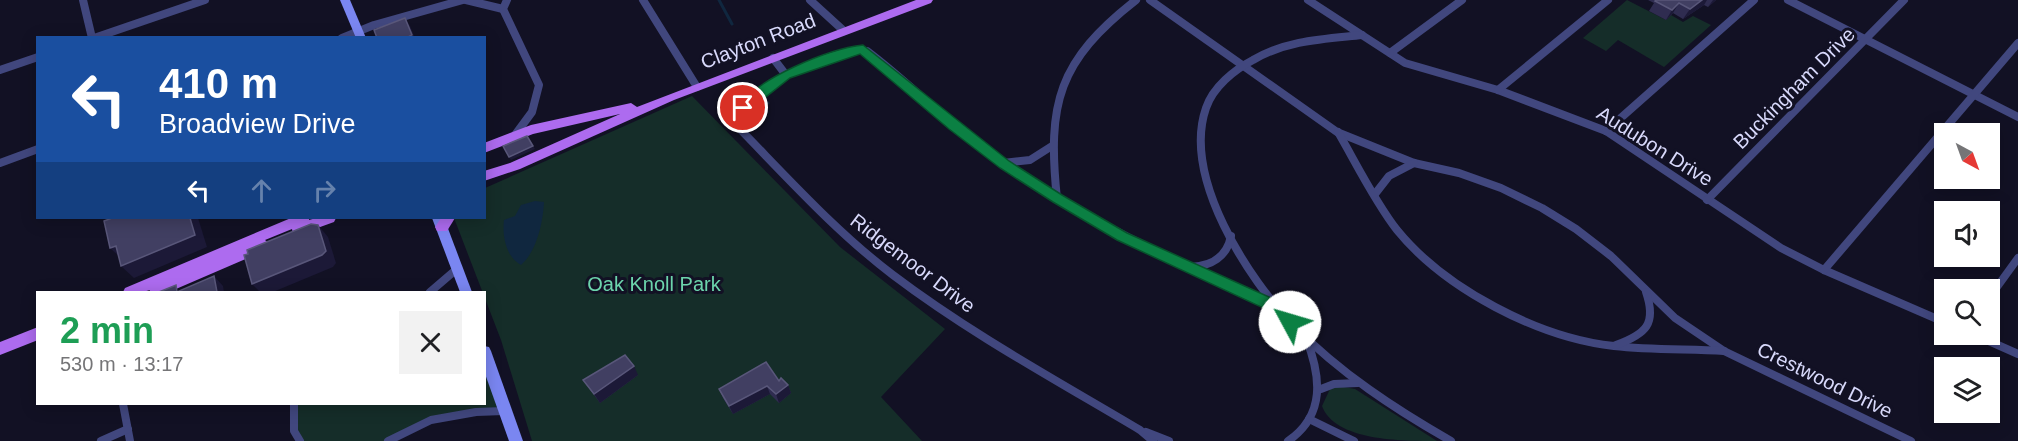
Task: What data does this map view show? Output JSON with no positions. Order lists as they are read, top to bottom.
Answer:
{
  "streets": {
    "main road": ["Clayton Road"],
    "street": [
      "Buckingham Drive",
      "Audubon Drive",
      "Ridgemoor Drive",
      "Crestwood Drive"
    ]
  },
  "crossings": [
    ["Buckingham Drive", "Audubon Drive"]
  ],
  "parks": ["Oak Knoll Park"],
  "north": "bottom right",
  "page": {
    "turn": ["410 m", "Broadview Drive"],
    "heading": ["2 min", "530 m · 13:17"]
  }
}
